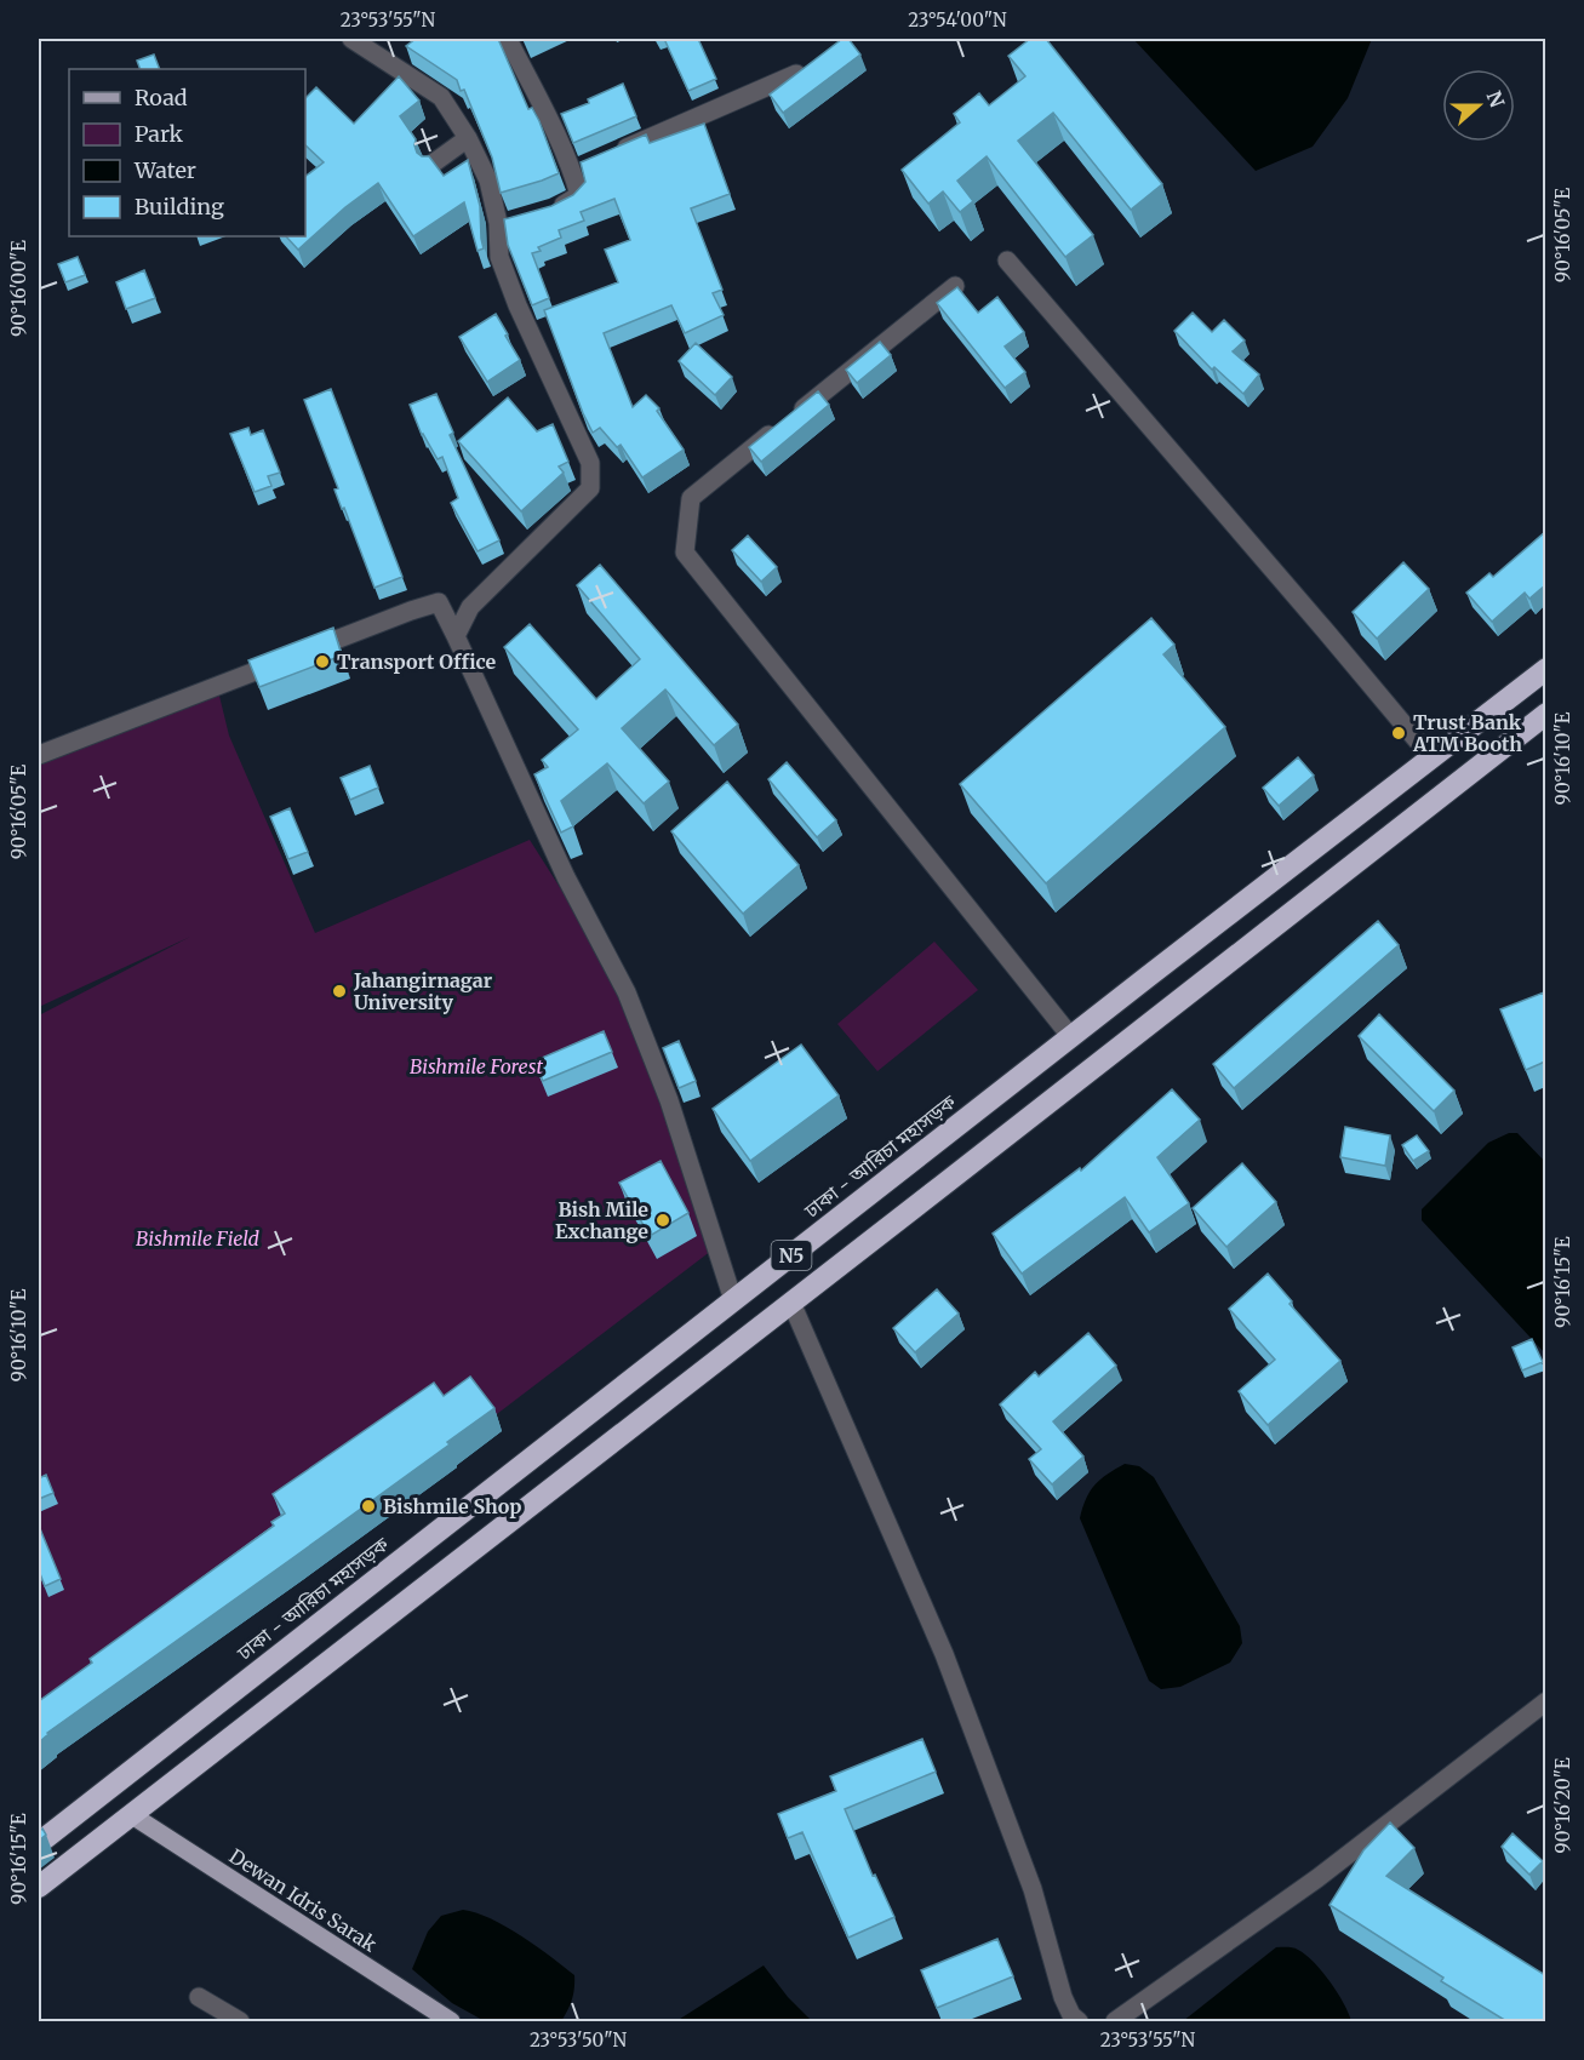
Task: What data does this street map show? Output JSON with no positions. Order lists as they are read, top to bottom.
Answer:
{
  "streets": {
    "highway": ["ঢাকা - আরিচা মহাসড়ক", "N5"],
    "main road": ["Dewan Idris Sarak"]
  },
  "crossings": [
    ["N5", "Dewan Idris Sarak"]
  ],
  "parks": ["Bishmile Forest", "Bishmile Field"],
  "places": [
    "Transport Office",
    "Trust Bank ATM Booth",
    "Jahangirnagar University",
    "Bish Mile Exchange",
    "Bishmile Shop"
  ],
  "legend": [
    "Road",
    "Park",
    "Water",
    "Building"
  ],
  "north": "right",
  "coordinates": [
    "23°53'55\"N",
    "23°54'00\"N",
    "90°16'05\"E",
    "90°16'00\"E",
    "90°16'10\"E",
    "90°16'15\"E",
    "90°16'20\"E",
    "23°53'50\"N"
  ]
}
